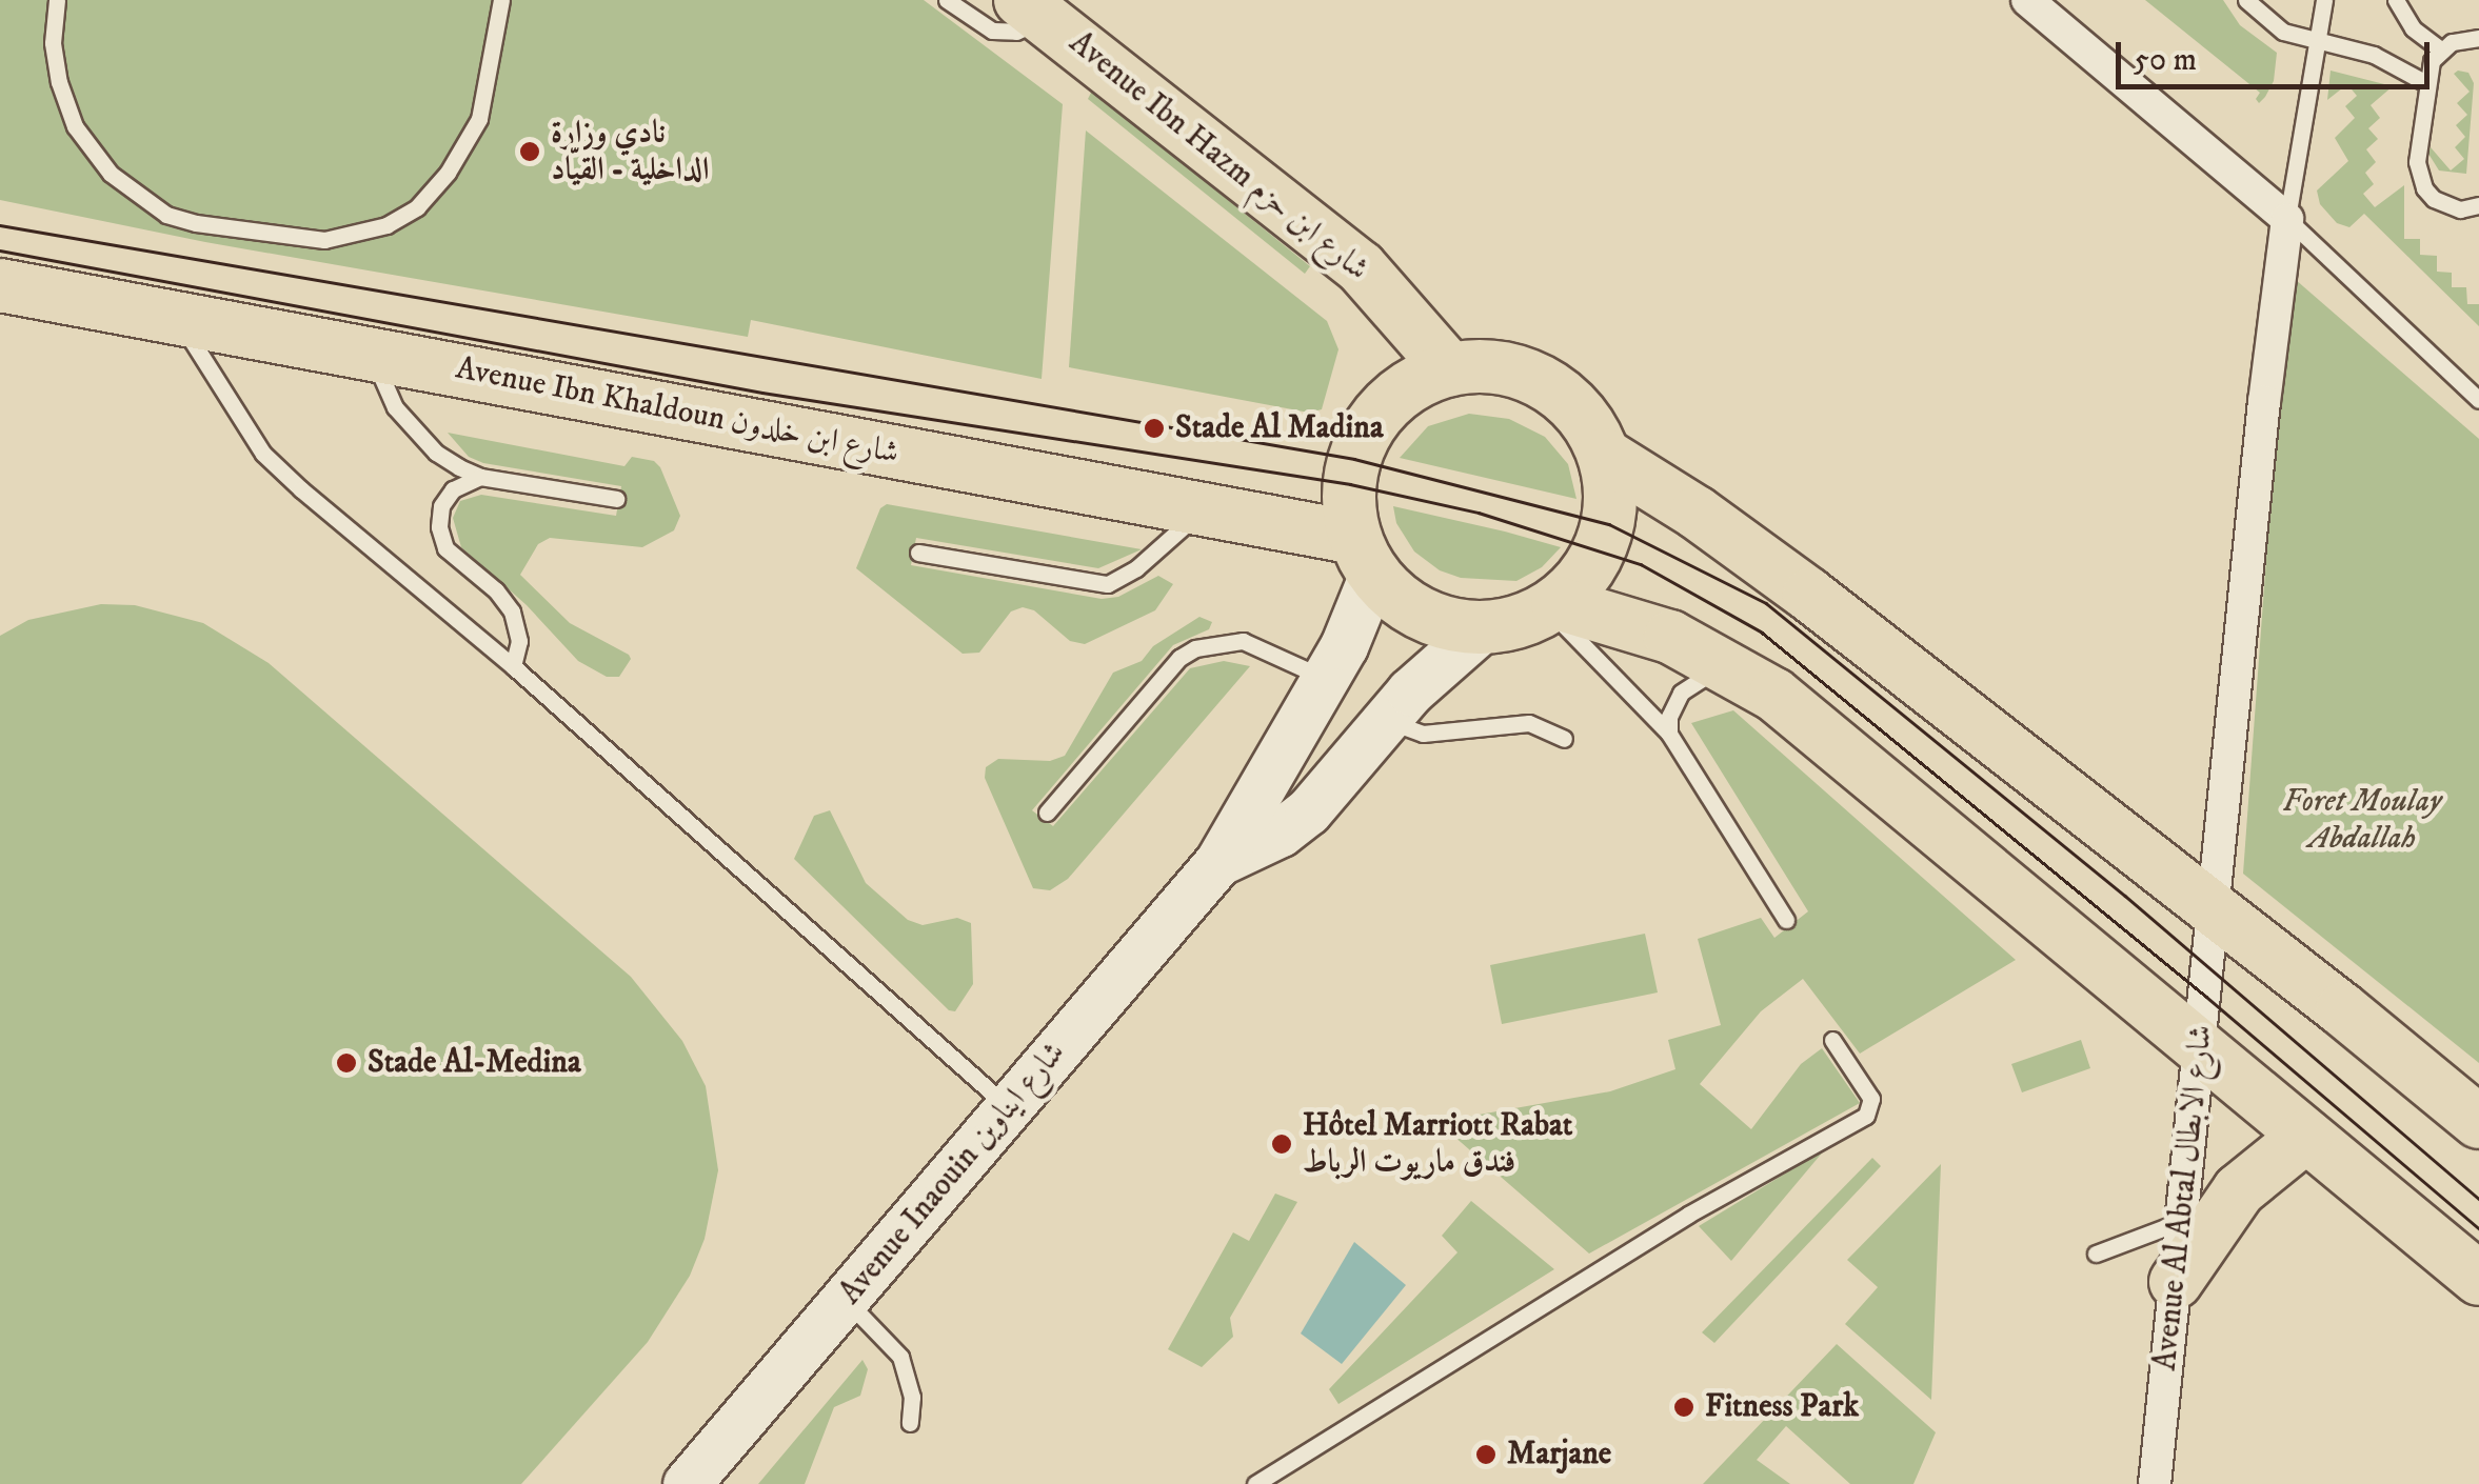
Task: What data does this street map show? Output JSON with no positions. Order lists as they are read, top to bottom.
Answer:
{
  "streets": {
    "main road": ["Avenue Ibn Hazm شارع ابن حزم", "Avenue Ibn Khaldoun شارع ابن خلدون", "Avenue Inaouin شارع ايناوين"],
    "street": ["Avenue Al Abtal شارع الابطال"]
  },
  "crossings": [
    ["Avenue Ibn Hazm شارع ابن حزم", "Avenue Ibn Khaldoun شارع ابن خلدون"],
    ["Avenue Ibn Hazm شارع ابن حزم", "Avenue Inaouin شارع ايناوين"],
    ["Avenue Ibn Khaldoun شارع ابن خلدون", "Avenue Inaouin شارع ايناوين"]
  ],
  "parks": ["Foret Moulay Abdallah"],
  "places": [
    "نادي وزارة الداخلية - القيّاد",
    "Stade Al Madina",
    "Stade Al-Medina",
    "Hôtel Marriott Rabat فندق ماريوت الرباط",
    "Fitness Park",
    "Marjane"
  ],
  "scale_bar": "50 m"
}
